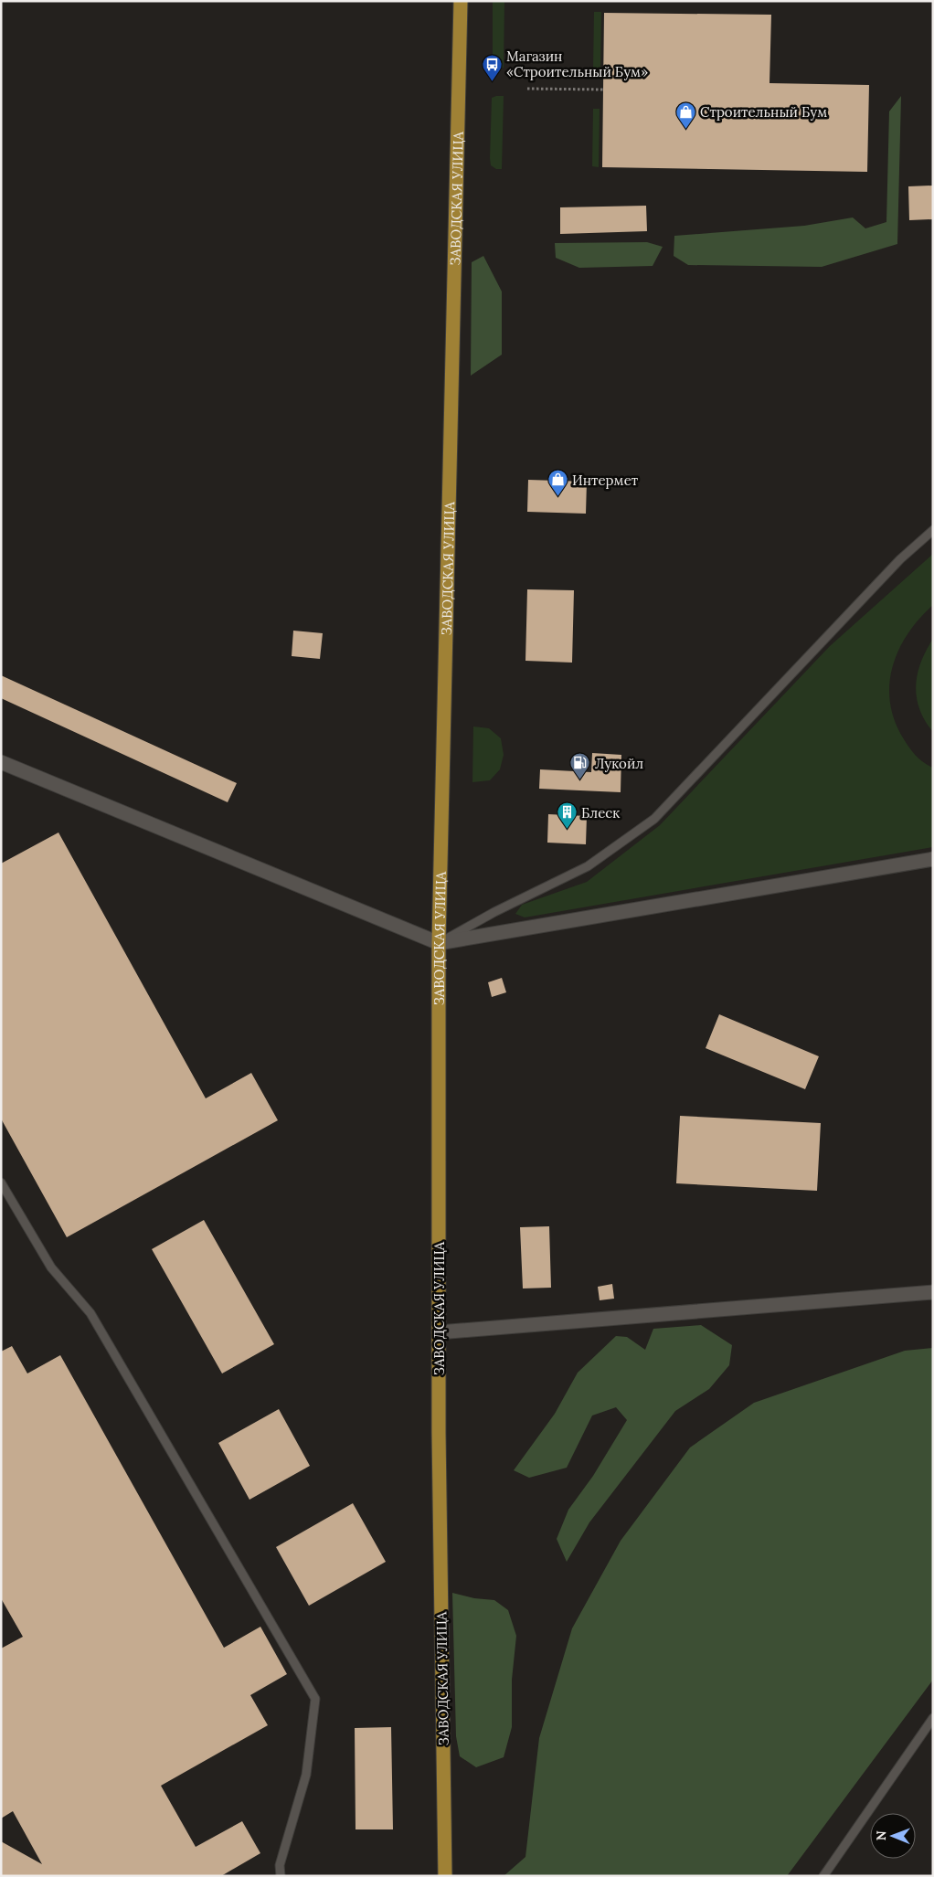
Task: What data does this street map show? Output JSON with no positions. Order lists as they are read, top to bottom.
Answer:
{
  "streets": {
    "main road": ["ЗАВОДСКАЯ УЛИЦА"]
  },
  "places": {
    "bus stop": ["Магазин «Строительный Бум»"],
    "shop": ["Строительный Бум", "Интермет"],
    "fuel station": ["Лукойл"],
    "building": ["Блеск"]
  },
  "north": "left"
}
